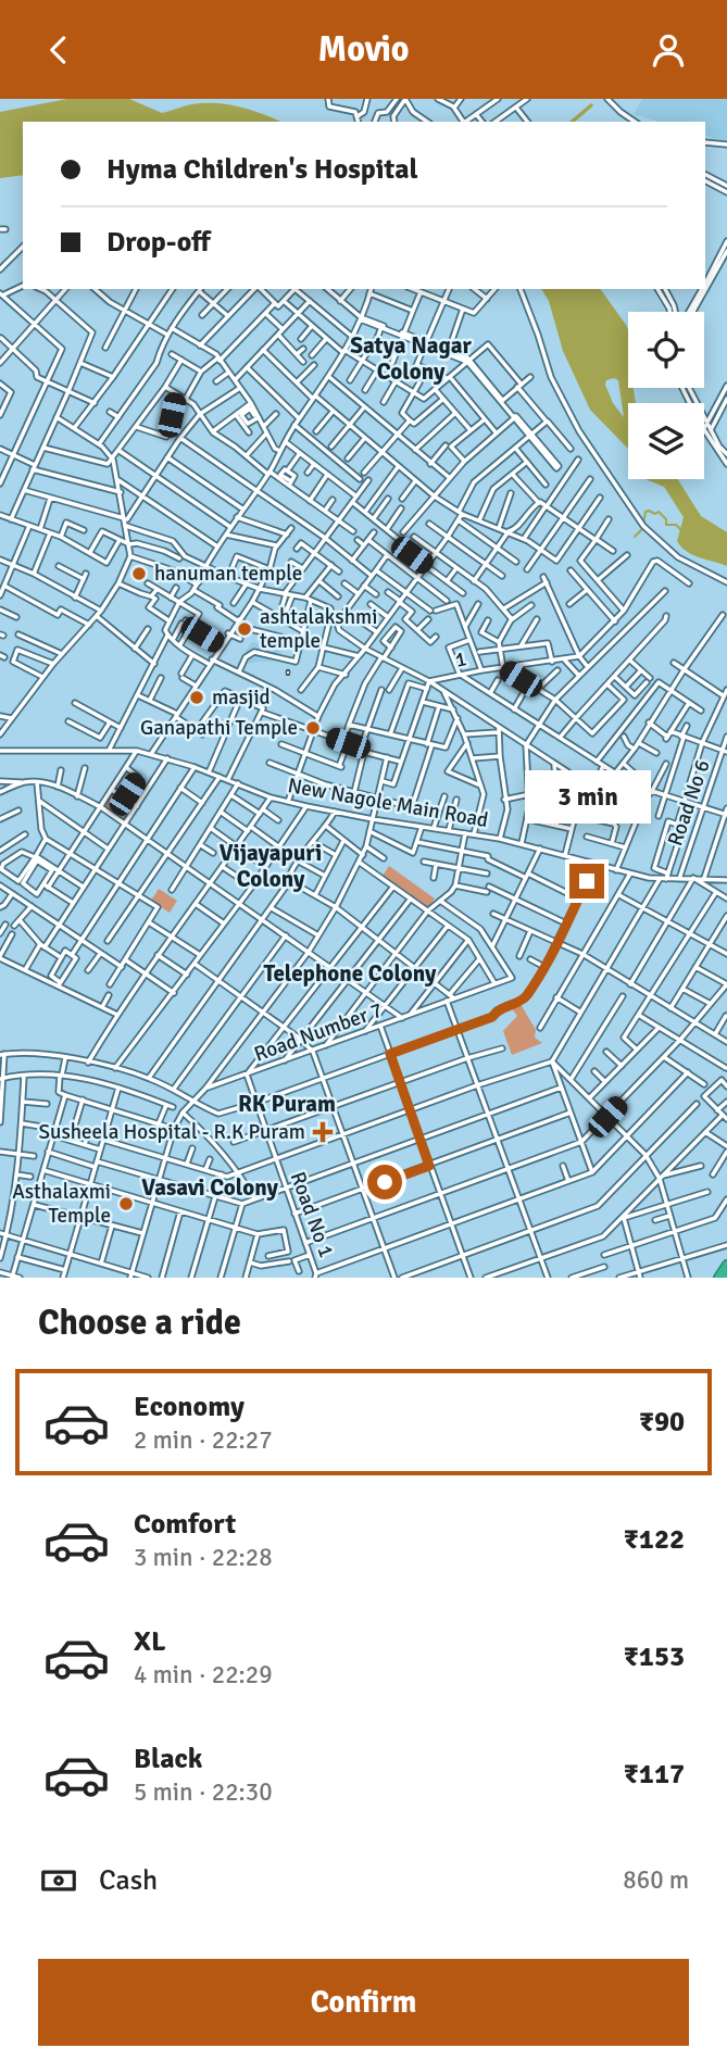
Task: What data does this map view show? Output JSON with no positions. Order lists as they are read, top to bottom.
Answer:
{
  "streets": {
    "street": [
      "1",
      "New Nagole Main Road",
      "Road No 6",
      "Road Number 7",
      "Road No 1"
    ]
  },
  "crossings": [
    ["New Nagole Main Road", "Road No 6"],
    ["Road Number 7", "Road No 1"]
  ],
  "districts": [
    "Satya Nagar Colony",
    "Vijayapuri Colony",
    "Telephone Colony",
    "RK Puram",
    "Vasavi Colony"
  ],
  "places": {
    "other": [
      "hanuman temple",
      "ashtalakshmi temple",
      "masjid",
      "Ganapathi Temple",
      "Asthalaxmi Temple"
    ],
    "health": ["Susheela Hospital - R.K Puram"]
  },
  "page": {
    "header": "Movio",
    "banner": ["Hyma Children's Hospital", "Drop-off"],
    "bubble": "3 min",
    "heading": "Choose a ride",
    "list": [
      {
        "name": "Economy",
        "note": "2 min · 22:27",
        "value": "₹90"
      },
      {
        "name": "Comfort",
        "note": "3 min · 22:28",
        "value": "₹122"
      },
      {
        "name": "XL",
        "note": "4 min · 22:29",
        "value": "₹153"
      },
      {
        "name": "Black",
        "note": "5 min · 22:30",
        "value": "₹117"
      }
    ],
    "pay": ["Cash", "860 m"],
    "buttons": "Confirm"
  }
}
